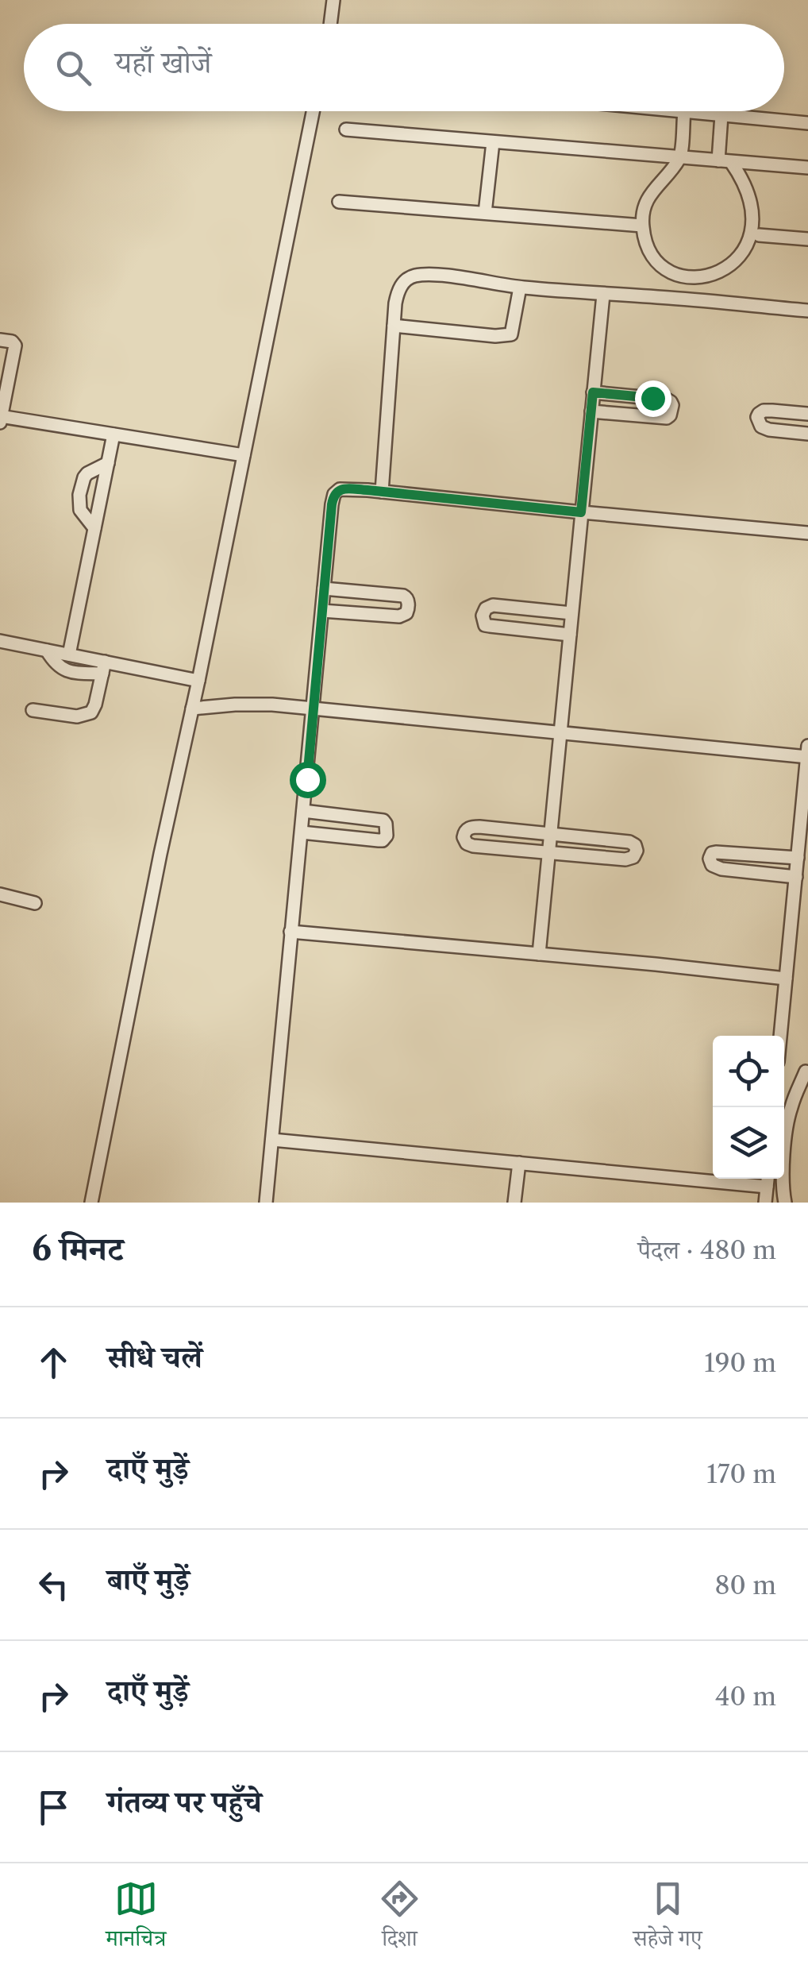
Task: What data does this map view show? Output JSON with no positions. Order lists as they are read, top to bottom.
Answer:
{
  "page": {
    "search": "यहाँ खोजें",
    "heading": ["6 मिनट", "पैदल · 480 m"],
    "list": [
      ["सीधे चलें", "190 m"],
      ["दाएँ मुड़ें", "170 m"],
      ["बाएँ मुड़ें", "80 m"],
      ["दाएँ मुड़ें", "40 m"],
      "गंतव्य पर पहुँचे"
    ],
    "nav": ["मानचित्र", "दिशा", "सहेजे गए"]
  }
}
